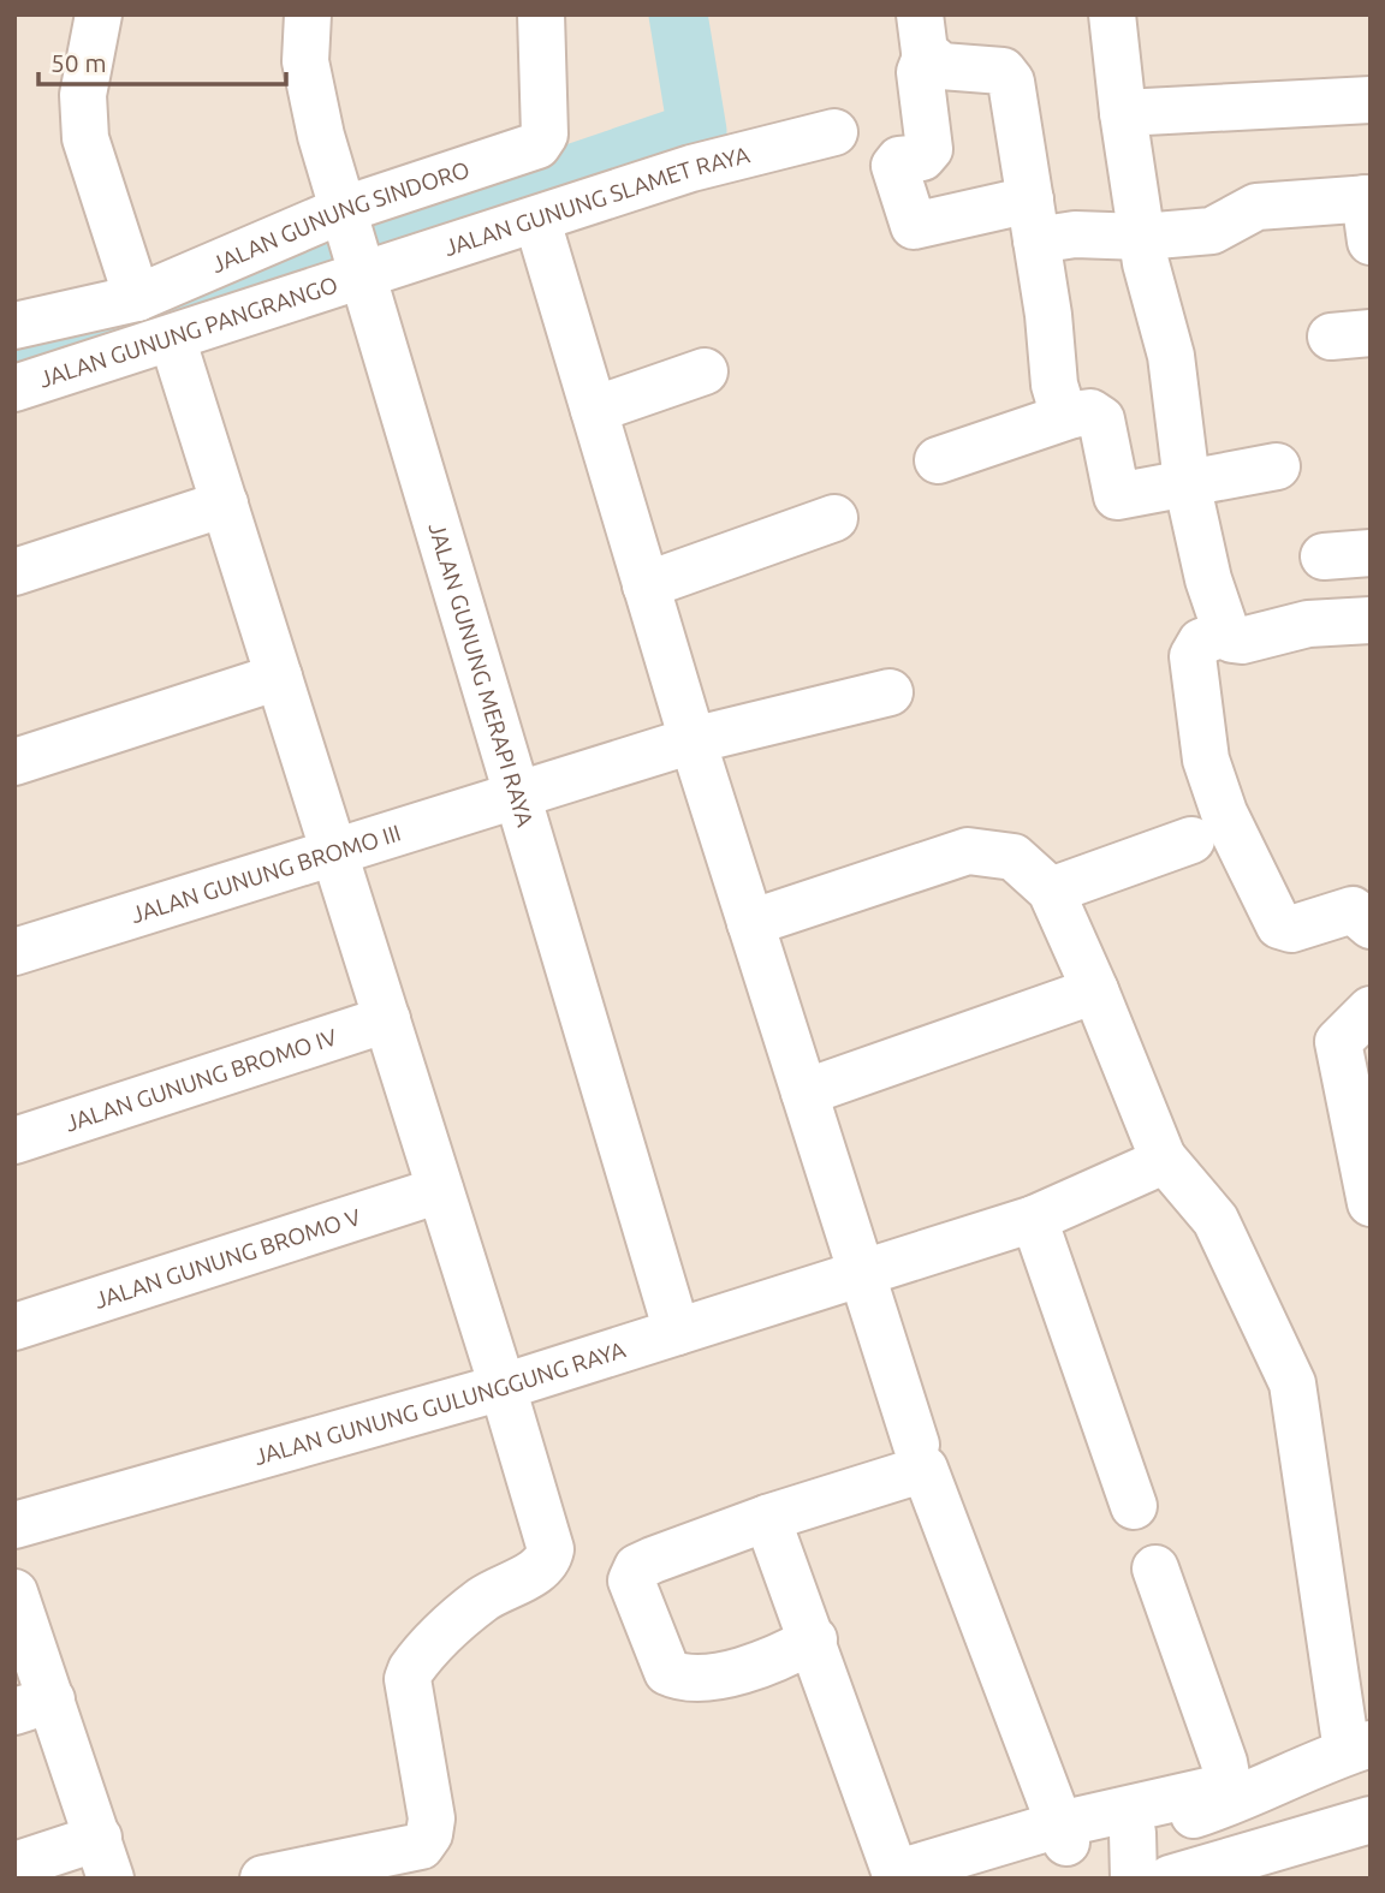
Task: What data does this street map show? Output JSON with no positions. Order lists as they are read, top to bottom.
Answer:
{
  "streets": {
    "street": [
      "JALAN GUNUNG SLAMET RAYA",
      "JALAN GUNUNG SINDORO",
      "JALAN GUNUNG PANGRANGO",
      "JALAN GUNUNG MERAPI RAYA",
      "JALAN GUNUNG BROMO III",
      "JALAN GUNUNG BROMO IV",
      "JALAN GUNUNG BROMO V",
      "JALAN GUNUNG GULUNGGUNG RAYA"
    ]
  },
  "crossings": [
    ["JALAN GUNUNG SLAMET RAYA", "JALAN GUNUNG SINDORO"],
    ["JALAN GUNUNG SLAMET RAYA", "JALAN GUNUNG PANGRANGO"],
    ["JALAN GUNUNG SLAMET RAYA", "JALAN GUNUNG MERAPI RAYA"],
    ["JALAN GUNUNG SINDORO", "JALAN GUNUNG PANGRANGO"],
    ["JALAN GUNUNG SINDORO", "JALAN GUNUNG MERAPI RAYA"],
    ["JALAN GUNUNG PANGRANGO", "JALAN GUNUNG MERAPI RAYA"],
    ["JALAN GUNUNG MERAPI RAYA", "JALAN GUNUNG BROMO III"],
    ["JALAN GUNUNG MERAPI RAYA", "JALAN GUNUNG GULUNGGUNG RAYA"]
  ],
  "scale_bar": "50 m"
}
